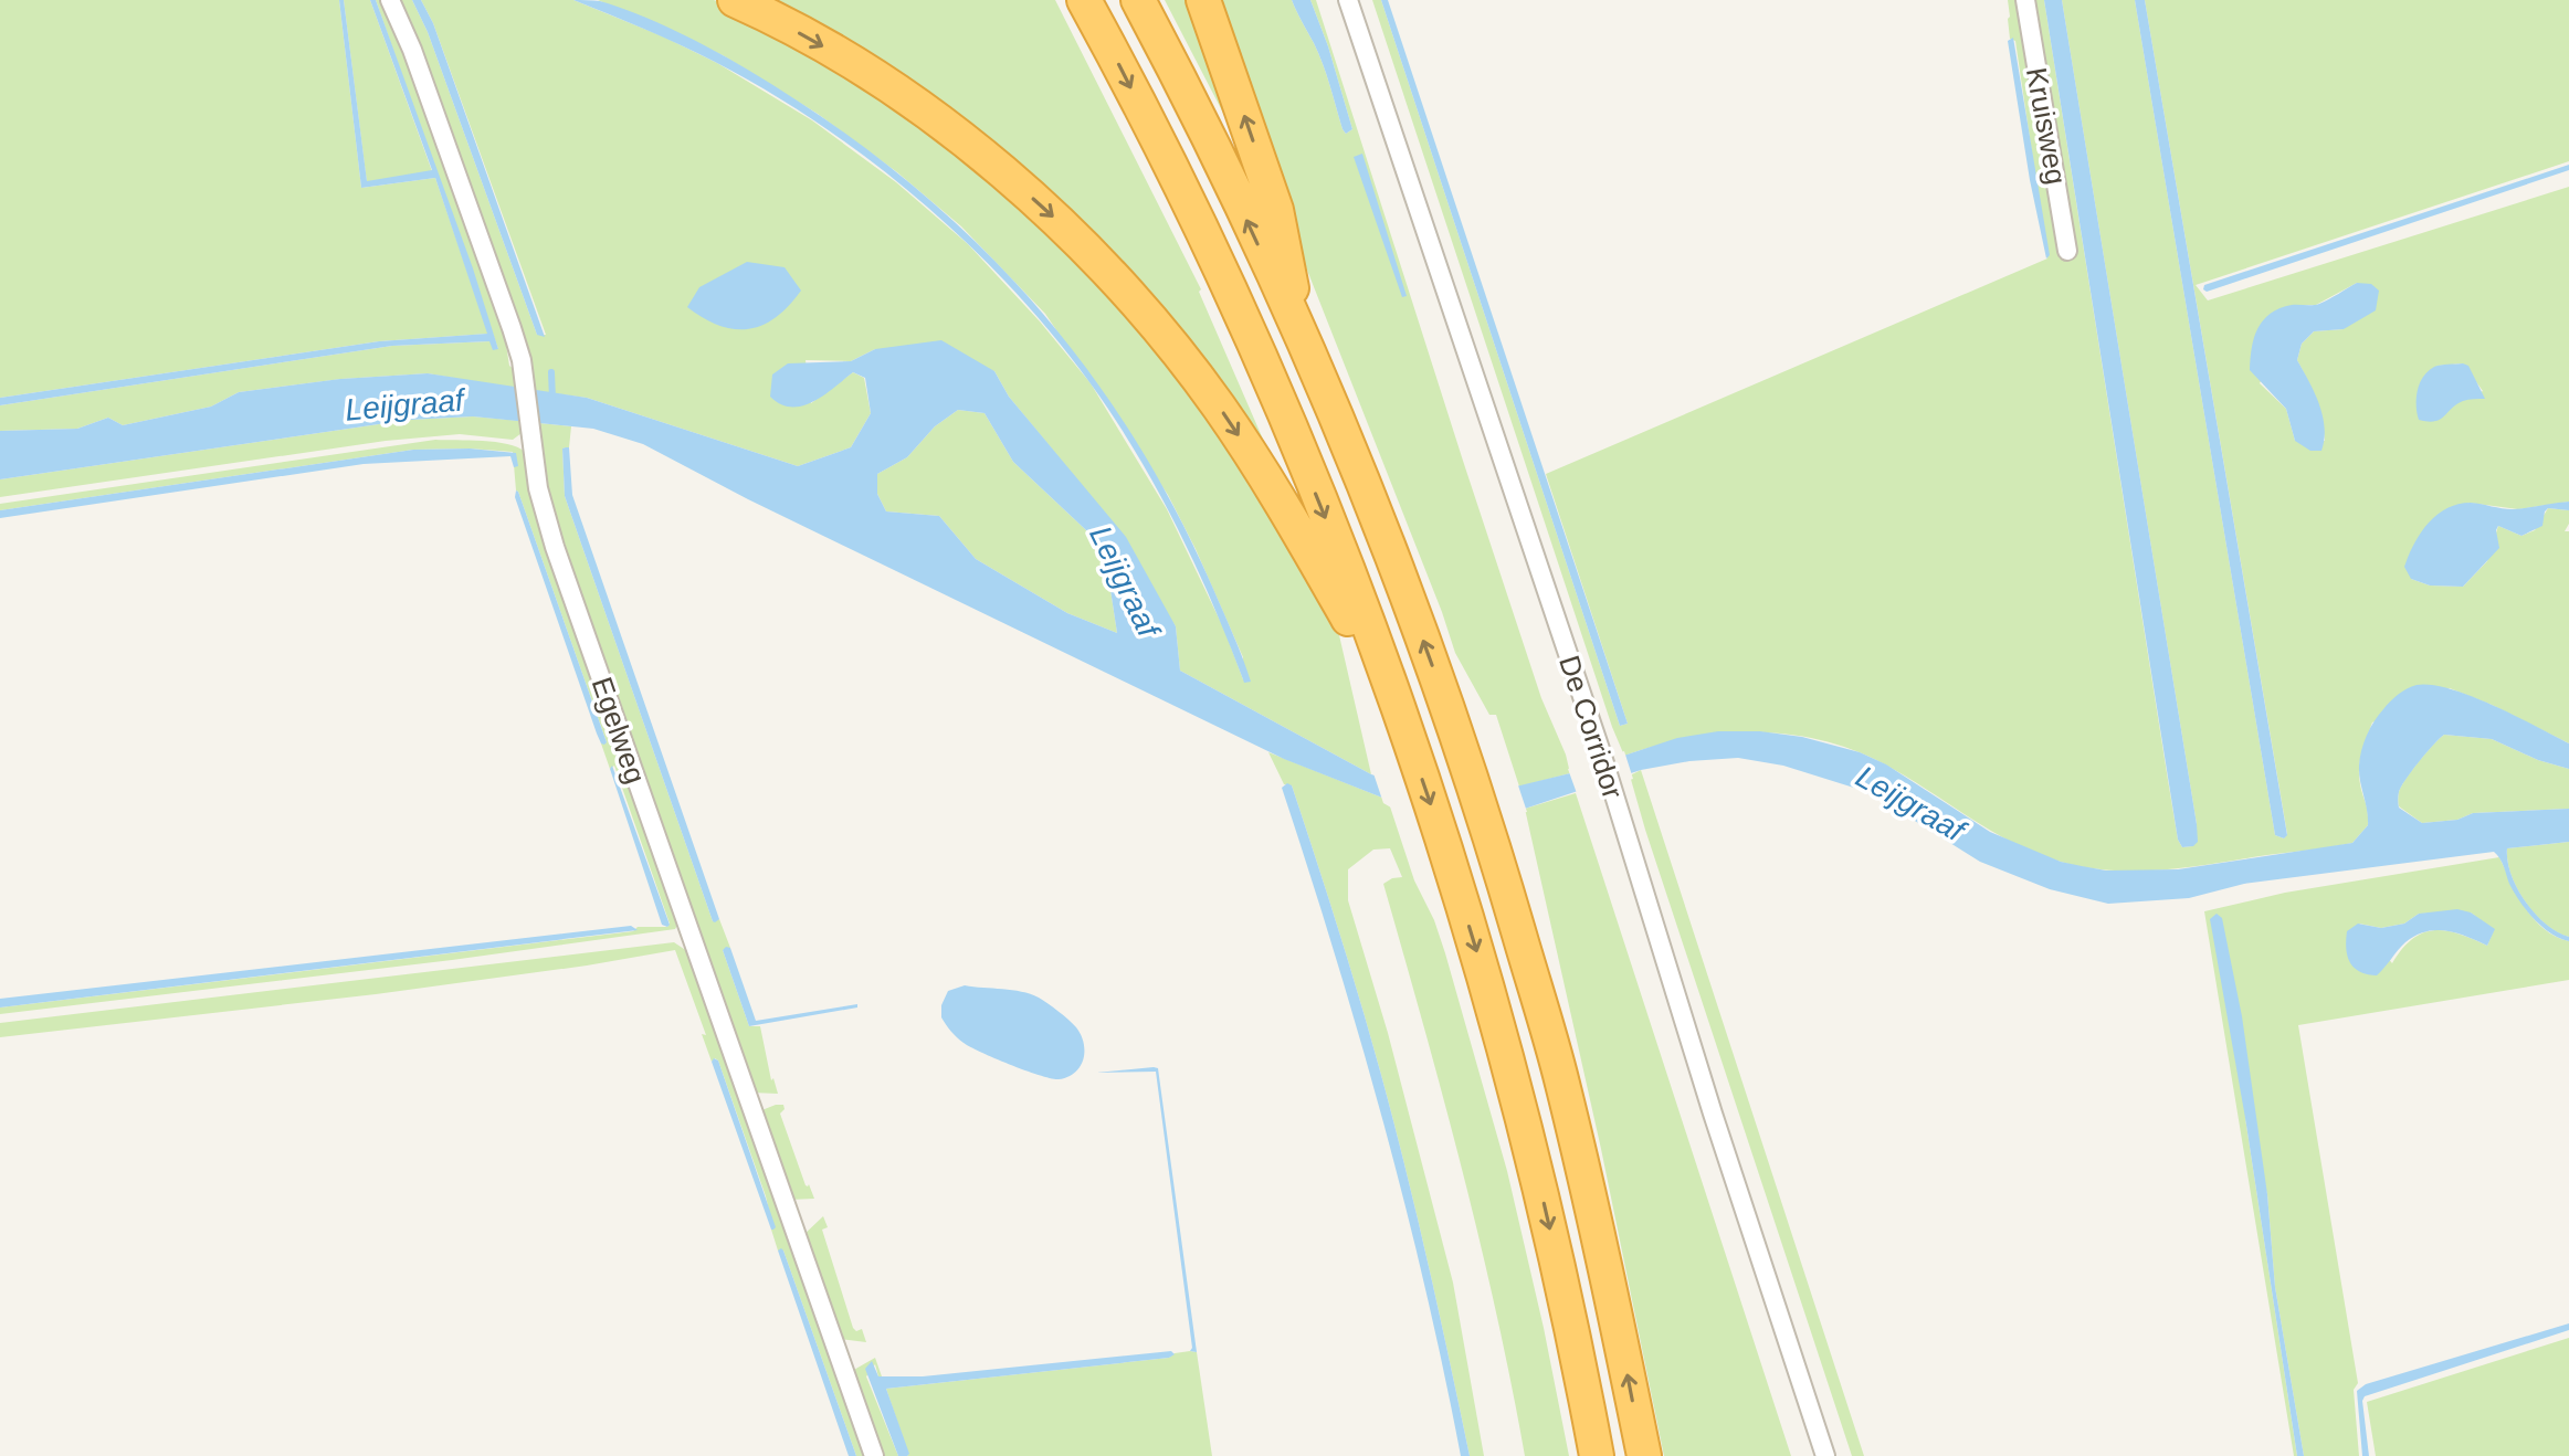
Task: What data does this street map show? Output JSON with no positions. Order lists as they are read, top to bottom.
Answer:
{
  "streets": {
    "street": ["Kruisweg", "De Corridor", "Egelweg"]
  },
  "water": ["Leijgraaf"]
}
